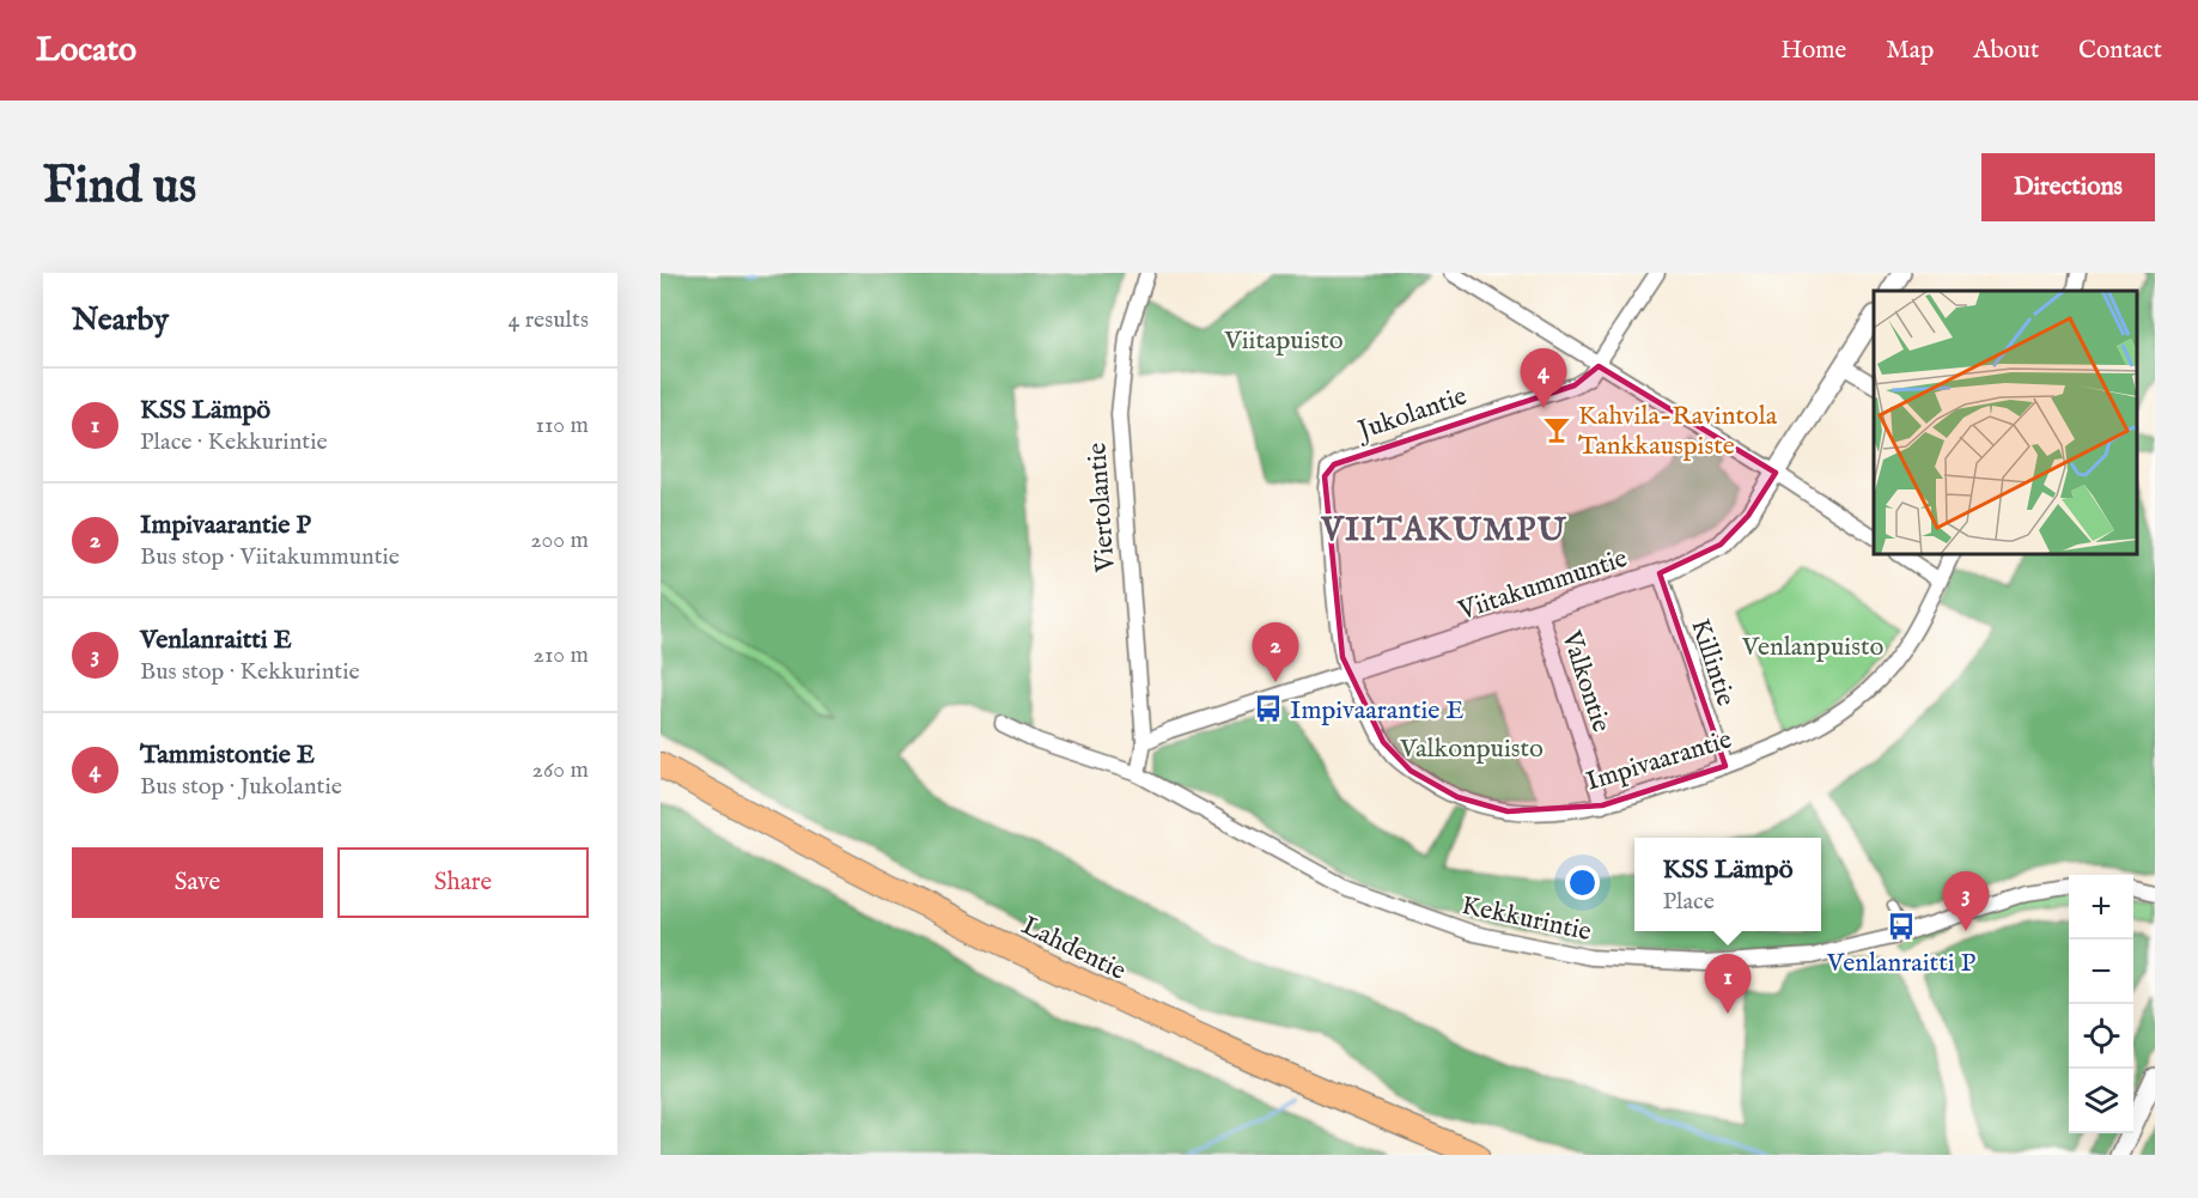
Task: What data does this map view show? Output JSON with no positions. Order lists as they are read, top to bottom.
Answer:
{
  "streets": {
    "highway": ["Lahdentie"],
    "street": [
      "Jukolantie",
      "Viertolantie",
      "Viitakummuntie",
      "Killintie",
      "Valkontie",
      "Impivaarantie",
      "Kekkurintie"
    ]
  },
  "crossings": [
    ["Jukolantie", "Viitakummuntie"],
    ["Jukolantie", "Impivaarantie"],
    ["Viertolantie", "Viitakummuntie"],
    ["Viitakummuntie", "Killintie"],
    ["Viitakummuntie", "Valkontie"],
    ["Viitakummuntie", "Impivaarantie"],
    ["Killintie", "Impivaarantie"],
    ["Valkontie", "Impivaarantie"]
  ],
  "districts": ["VIITAKUMPU"],
  "parks": ["Viitapuisto", "Venlanpuisto", "Valkonpuisto"],
  "places": {
    "bar": ["Kahvila-Ravintola Tankkauspiste"],
    "bus stop": ["Impivaarantie E", "Venlanraitti P"]
  },
  "page": {
    "header": "Locato",
    "nav": [
      "Home",
      "Map",
      "About",
      "Contact"
    ],
    "buttons": [
      "Directions",
      ["Save", "Share"]
    ],
    "title": "Find us",
    "heading": ["Nearby", "4 results"],
    "pins": [
      "4",
      "2",
      "3",
      "1"
    ],
    "list": [
      {
        "mark": "1",
        "name": "KSS Lämpö",
        "note": "Place · Kekkurintie",
        "value": "110 m"
      },
      {
        "mark": "2",
        "name": "Impivaarantie P",
        "note": "Bus stop · Viitakummuntie",
        "value": "200 m"
      },
      {
        "mark": "3",
        "name": "Venlanraitti E",
        "note": "Bus stop · Kekkurintie",
        "value": "210 m"
      },
      {
        "mark": "4",
        "name": "Tammistontie E",
        "note": "Bus stop · Jukolantie",
        "value": "260 m"
      }
    ],
    "popup": ["KSS Lämpö", "Place"],
    "map_buttons": ["+", "−"]
  }
}
